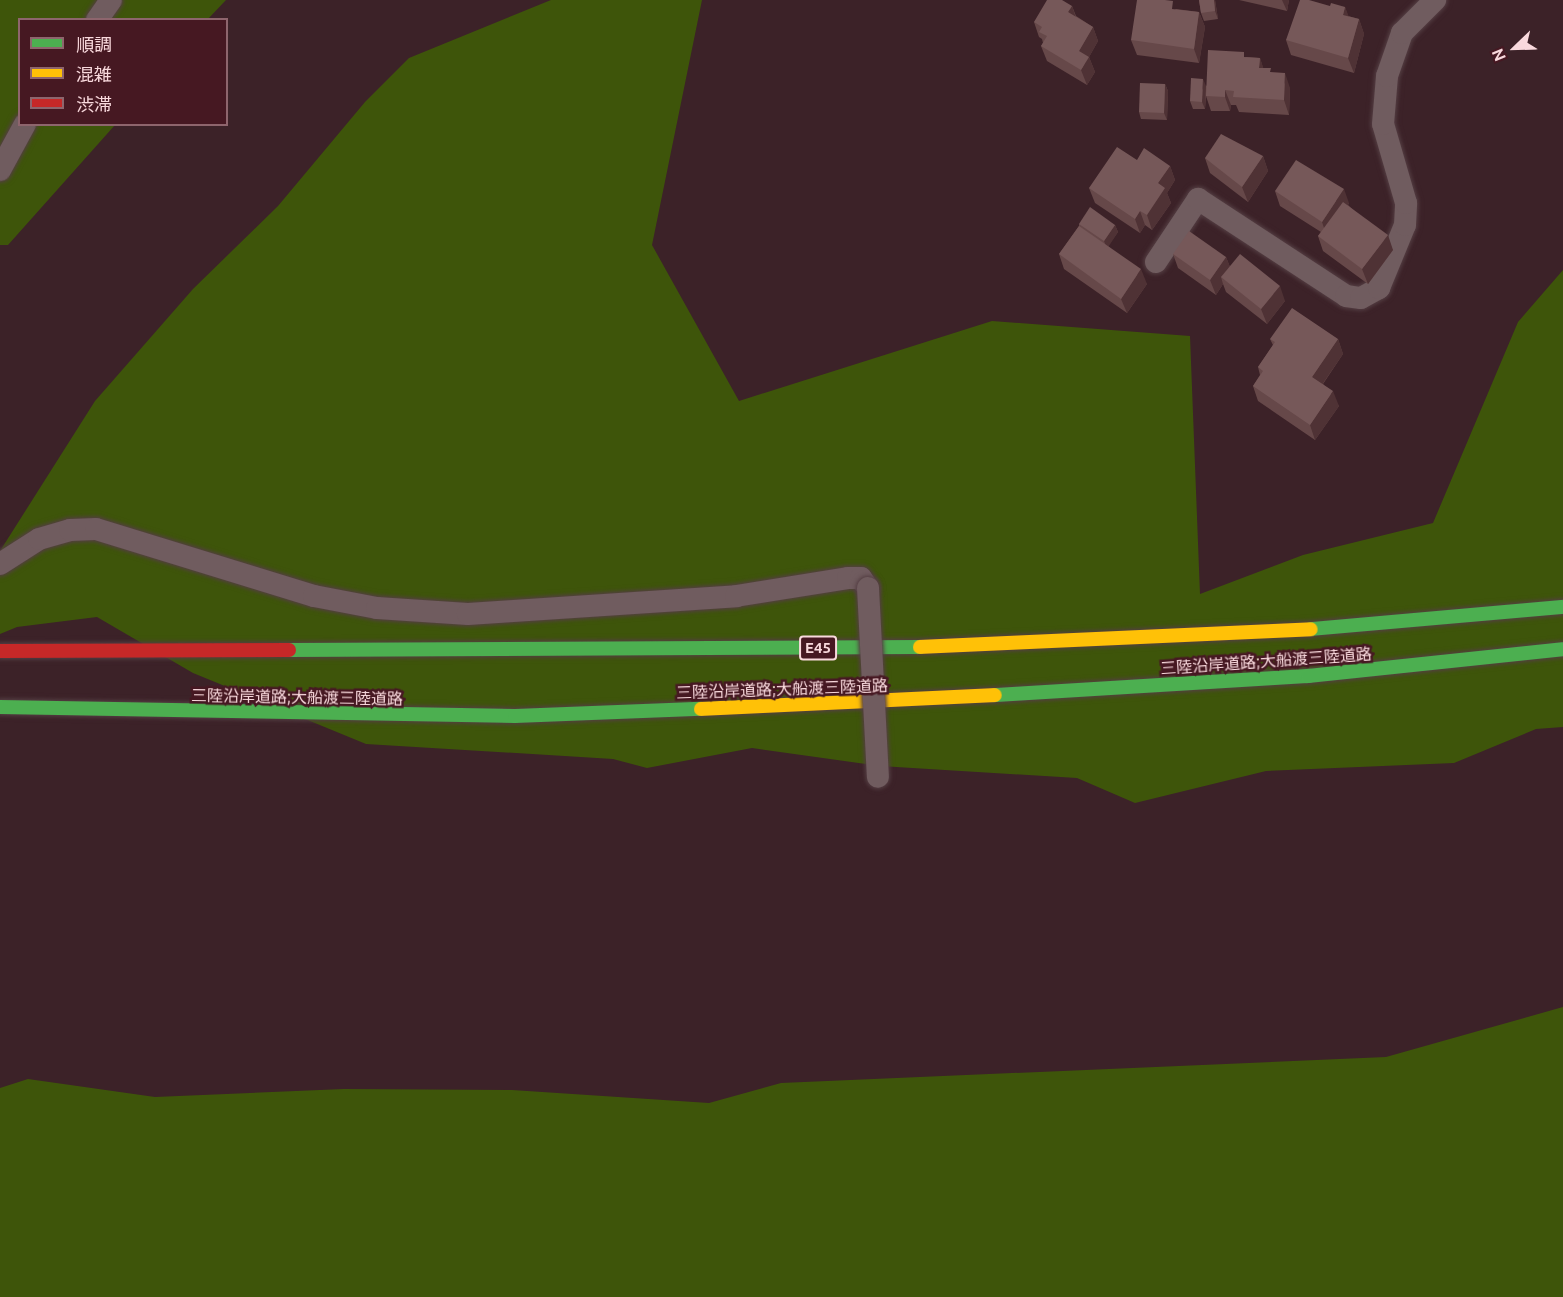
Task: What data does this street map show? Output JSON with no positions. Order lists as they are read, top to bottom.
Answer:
{
  "streets": {
    "highway": ["E45", "三陸沿岸道路;大船渡三陸道路"]
  },
  "legend": ["順調", "混雑", "渋滞"],
  "north": "bottom left"
}
